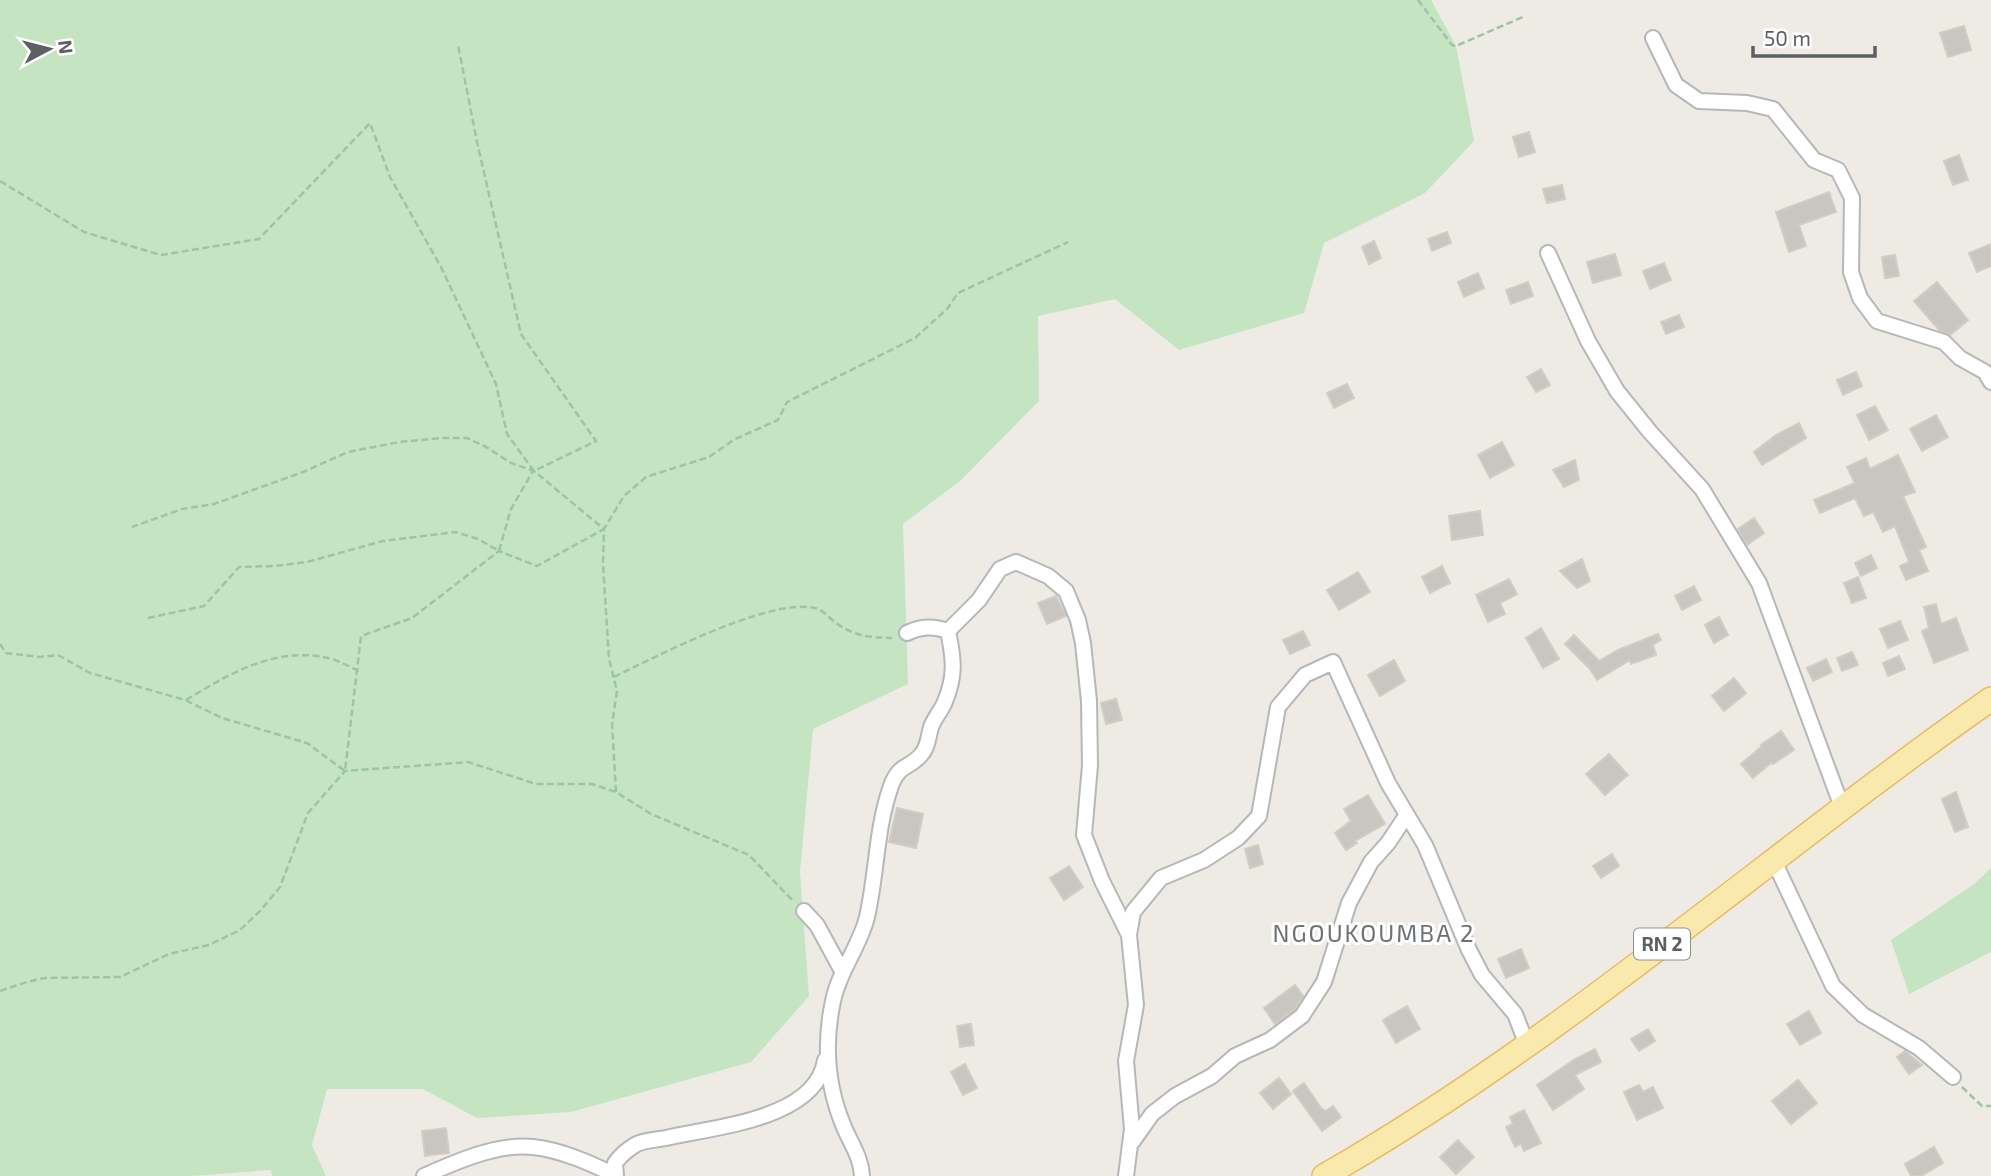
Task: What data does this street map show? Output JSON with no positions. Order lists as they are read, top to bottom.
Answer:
{
  "streets": {
    "main road": ["RN 2"]
  },
  "districts": ["NGOUKOUMBA 2"],
  "scale_bar": "50 m",
  "north": "right"
}
